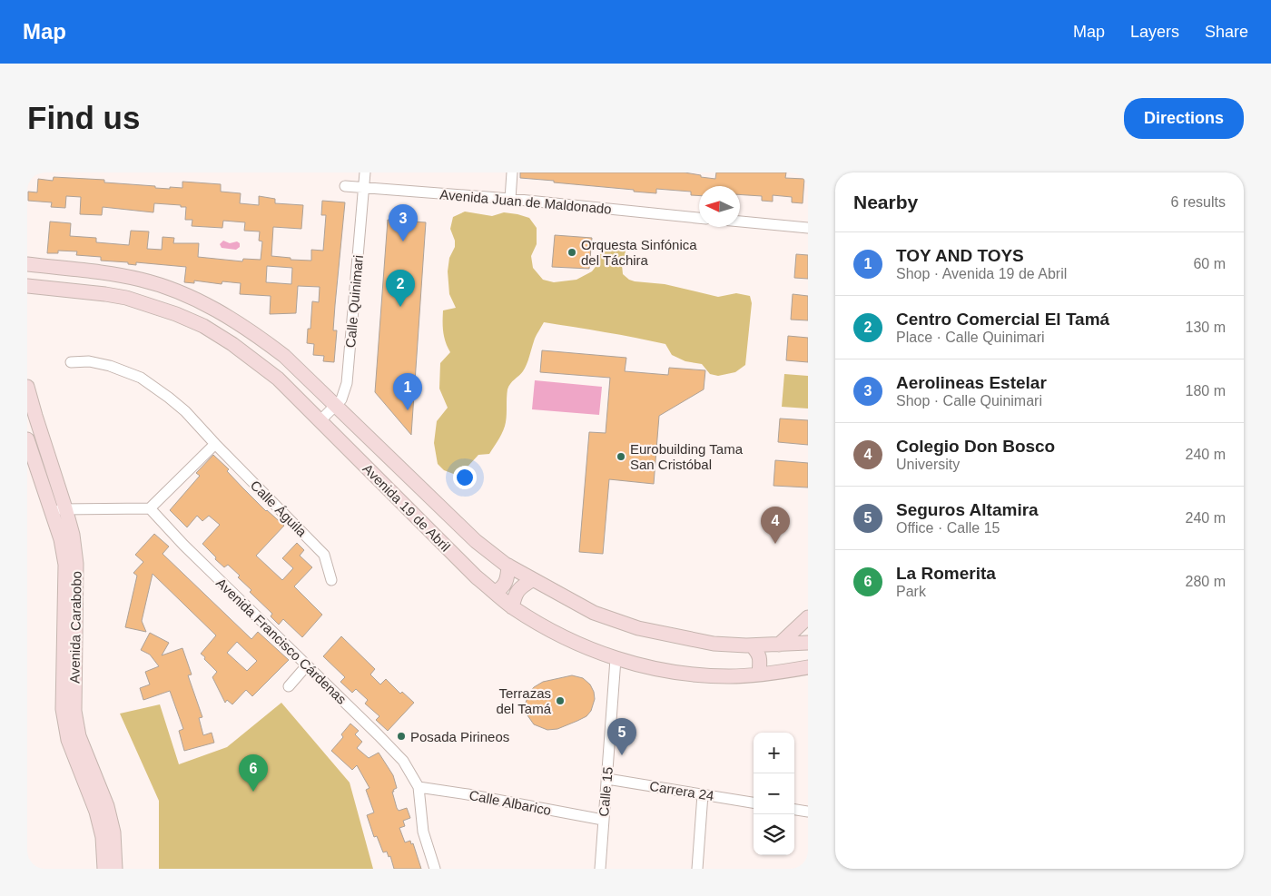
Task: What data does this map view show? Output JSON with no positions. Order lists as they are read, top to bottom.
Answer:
{
  "streets": {
    "main road": ["Avenida 19 de Abril", "Avenida Carabobo"],
    "street": [
      "Avenida Juan de Maldonado",
      "Calle Quinimari",
      "Calle Águila",
      "Avenida Francisco Cárdenas",
      "Carrera 24",
      "Calle 15",
      "Calle Albarico"
    ]
  },
  "crossings": [
    ["Avenida Juan de Maldonado", "Calle Quinimari"],
    ["Calle Quinimari", "Avenida 19 de Abril"],
    ["Avenida 19 de Abril", "Calle 15"],
    ["Avenida Francisco Cárdenas", "Calle Albarico"],
    ["Carrera 24", "Calle 15"],
    ["Calle 15", "Calle Albarico"]
  ],
  "places": [
    "Orquesta Sinfónica del Táchira",
    "Eurobuilding Tama San Cristóbal",
    "Terrazas del Tamá",
    "Posada Pirineos"
  ],
  "north": "left",
  "page": {
    "header": "Map",
    "nav": ["Map", "Layers", "Share"],
    "buttons": "Directions",
    "title": "Find us",
    "heading": ["Nearby", "6 results"],
    "pins": [
      "3",
      "2",
      "1",
      "4",
      "5",
      "6"
    ],
    "list": [
      {
        "mark": "1",
        "name": "TOY AND TOYS",
        "note": "Shop · Avenida 19 de Abril",
        "value": "60 m"
      },
      {
        "mark": "2",
        "name": "Centro Comercial El Tamá",
        "note": "Place · Calle Quinimari",
        "value": "130 m"
      },
      {
        "mark": "3",
        "name": "Aerolineas Estelar",
        "note": "Shop · Calle Quinimari",
        "value": "180 m"
      },
      {
        "mark": "4",
        "name": "Colegio Don Bosco",
        "note": "University",
        "value": "240 m"
      },
      {
        "mark": "5",
        "name": "Seguros Altamira",
        "note": "Office · Calle 15",
        "value": "240 m"
      },
      {
        "mark": "6",
        "name": "La Romerita",
        "note": "Park",
        "value": "280 m"
      }
    ],
    "map_buttons": ["+", "−"]
  }
}
